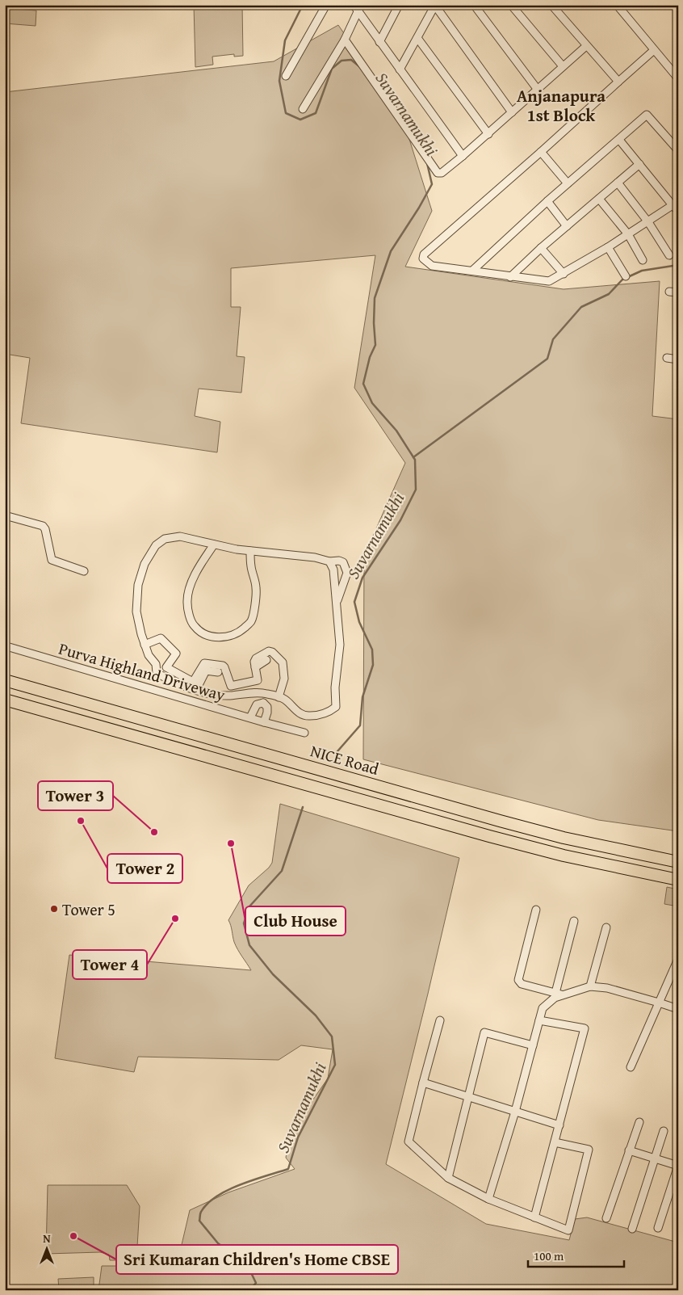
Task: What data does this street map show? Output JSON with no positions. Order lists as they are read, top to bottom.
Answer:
{
  "streets": {
    "highway": ["NICE Road"],
    "street": ["Purva Highland Driveway"]
  },
  "districts": ["Anjanapura 1st Block"],
  "water": ["Suvarnamukhi"],
  "places": [
    "Tower 2",
    "Tower 3",
    "Club House",
    "Tower 5",
    "Tower 4",
    "Sri Kumaran Children's Home CBSE"
  ],
  "scale_bar": "100 m",
  "north": "top"
}
